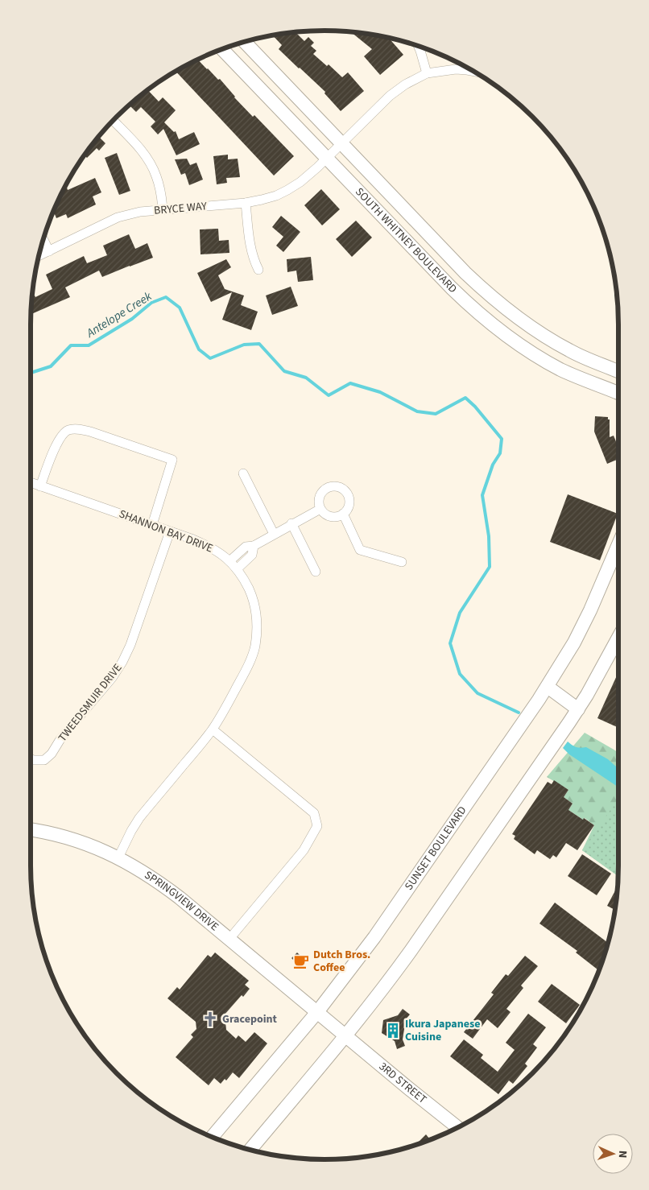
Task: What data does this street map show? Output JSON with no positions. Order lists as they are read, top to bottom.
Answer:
{
  "streets": {
    "street": [
      "BRYCE WAY",
      "SOUTH WHITNEY BOULEVARD",
      "SHANNON BAY DRIVE",
      "TWEEDSMUIR DRIVE",
      "SUNSET BOULEVARD",
      "SPRINGVIEW DRIVE",
      "3RD STREET"
    ]
  },
  "crossings": [
    ["BRYCE WAY", "SOUTH WHITNEY BOULEVARD"],
    ["SHANNON BAY DRIVE", "TWEEDSMUIR DRIVE"],
    ["SHANNON BAY DRIVE", "SPRINGVIEW DRIVE"],
    ["SUNSET BOULEVARD", "SPRINGVIEW DRIVE"],
    ["SUNSET BOULEVARD", "3RD STREET"],
    ["SPRINGVIEW DRIVE", "3RD STREET"]
  ],
  "water": ["Antelope Creek"],
  "places": {
    "cafe": ["Dutch Bros. Coffee"],
    "church": ["Gracepoint"],
    "building": ["Ikura Japanese Cuisine"]
  },
  "north": "right"
}
